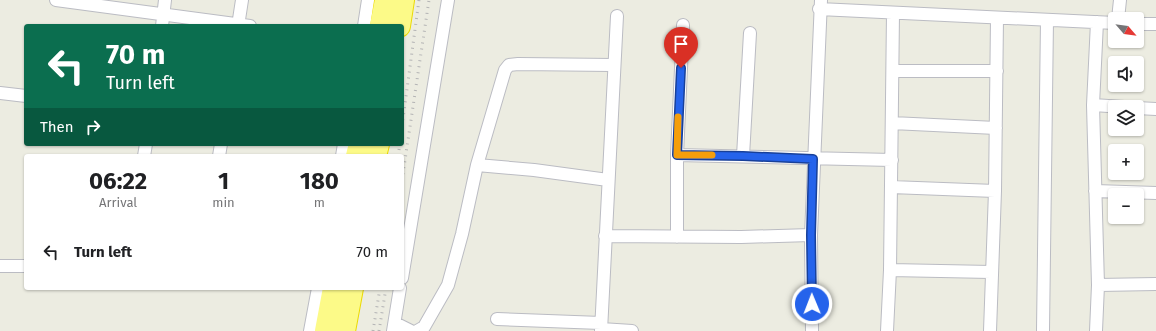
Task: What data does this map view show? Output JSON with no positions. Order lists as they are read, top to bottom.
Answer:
{
  "north": "bottom right",
  "page": {
    "map_buttons": ["+", "−"],
    "turn": ["70 m", "Turn left"],
    "then": "Then",
    "eta": [
      "06:22",
      "Arrival",
      "1",
      "min",
      "180",
      "m"
    ],
    "list": [
      {
        "name": "Turn left",
        "value": "70 m"
      }
    ]
  }
}
